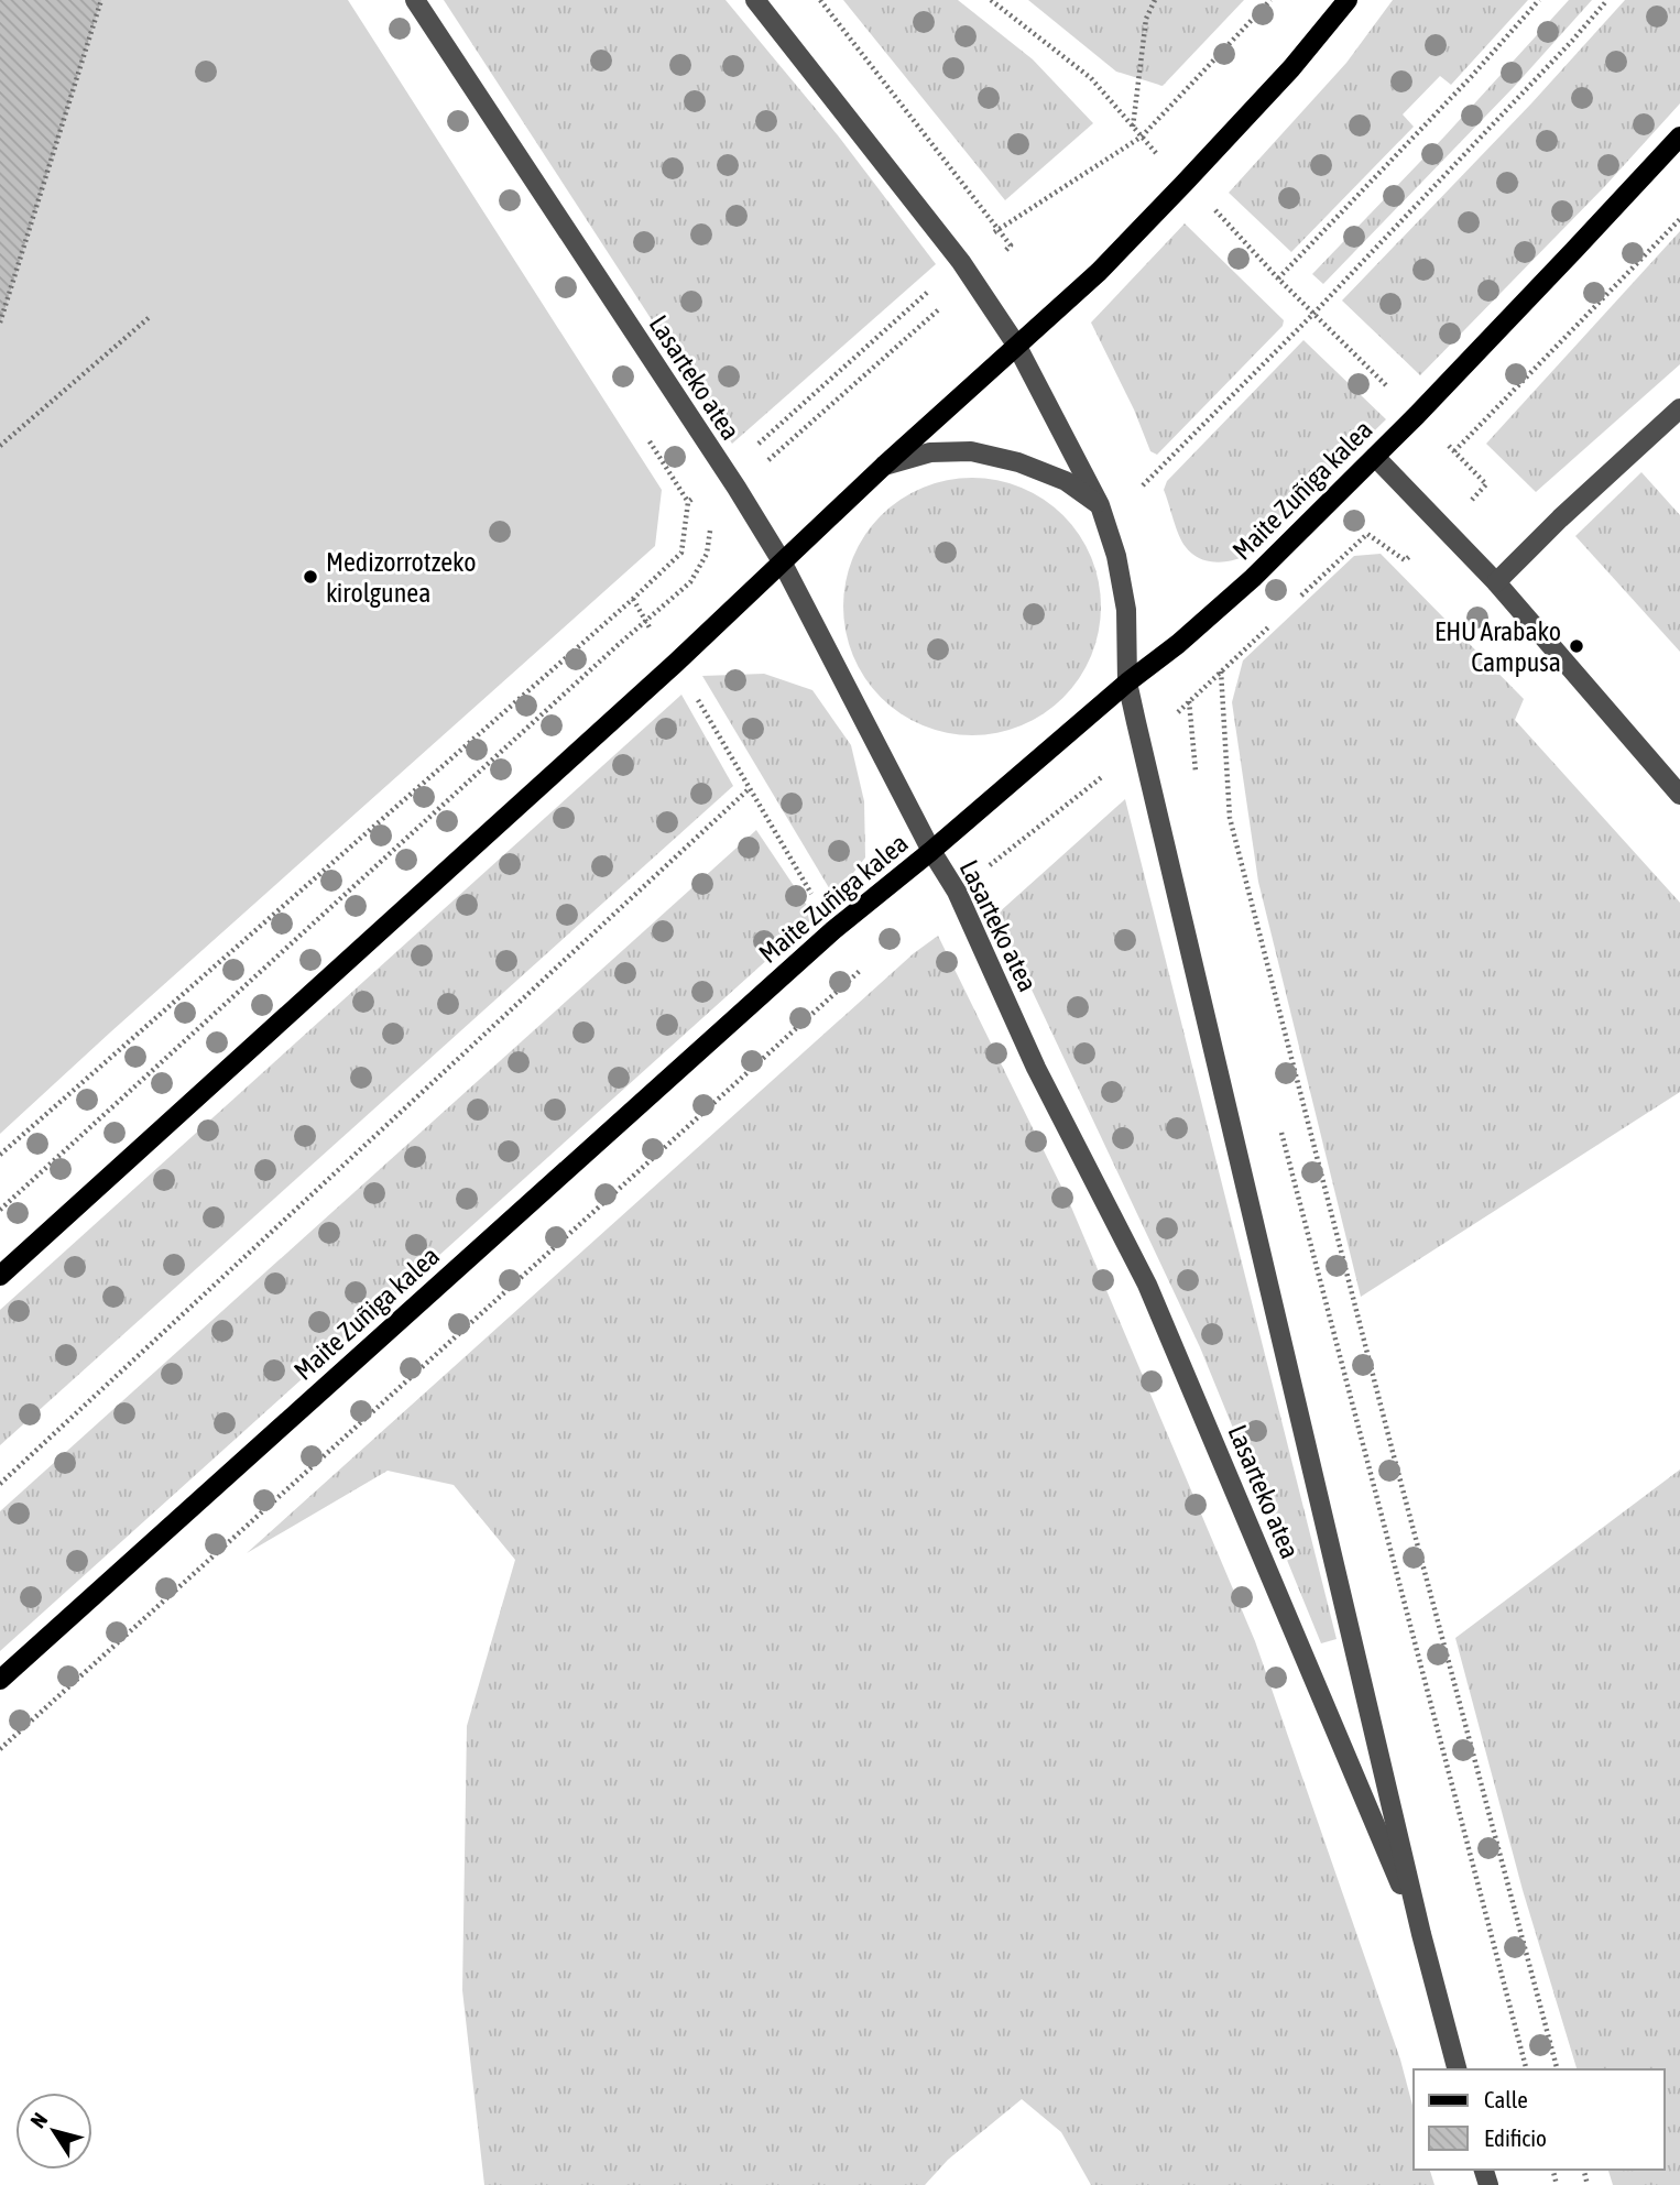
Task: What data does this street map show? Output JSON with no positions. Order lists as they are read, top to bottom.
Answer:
{
  "streets": {
    "main road": ["Maite Zuñiga kalea"],
    "street": ["Lasarteko atea"]
  },
  "crossings": [
    ["Lasarteko atea", "Maite Zuñiga kalea"]
  ],
  "places": ["Medizorrotzeko kirolgunea", "EHU Arabako Campusa"],
  "legend": ["Calle", "Edificio"],
  "north": "top left"
}
